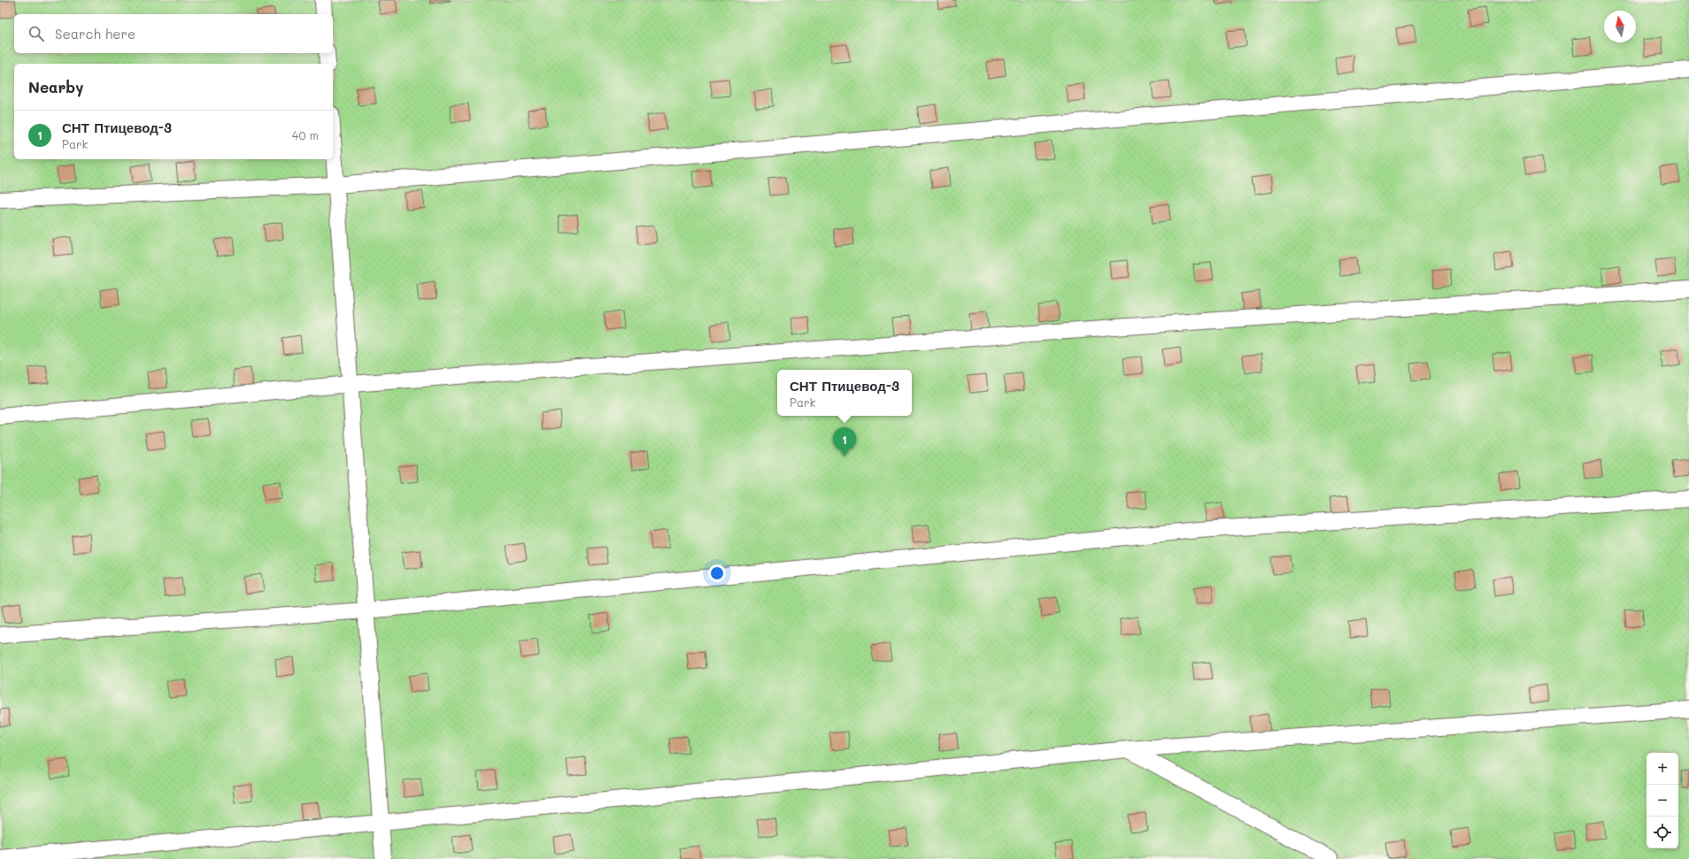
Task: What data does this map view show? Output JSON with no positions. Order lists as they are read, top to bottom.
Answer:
{
  "north": "top",
  "page": {
    "search": "Search here",
    "heading": "Nearby",
    "list": [
      {
        "mark": "1",
        "name": "СНТ Птицевод-3",
        "note": "Park",
        "value": "40 m"
      }
    ],
    "popup": ["СНТ Птицевод-3", "Park"],
    "pins": "1",
    "map_buttons": ["+", "−"]
  }
}
